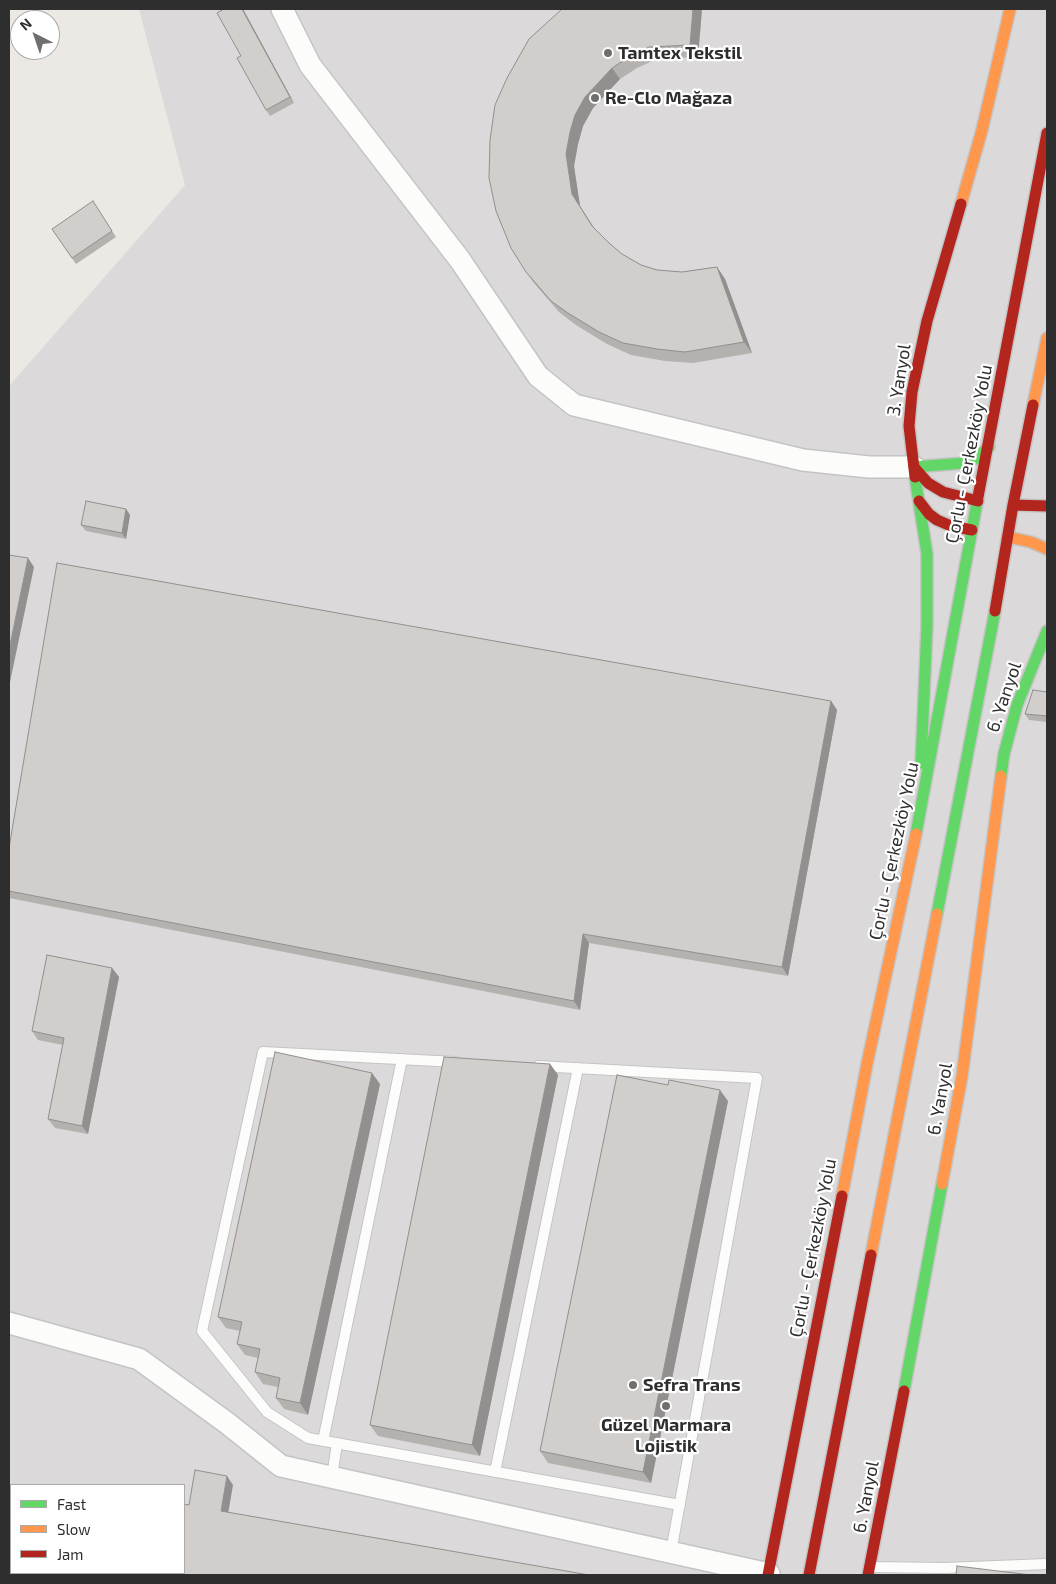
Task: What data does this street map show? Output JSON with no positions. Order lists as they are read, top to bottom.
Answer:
{
  "streets": {
    "main road": ["3. Yanyol", "Çorlu - Çerkezköy Yolu", "6. Yanyol"]
  },
  "crossings": [
    ["3. Yanyol", "Çorlu - Çerkezköy Yolu"]
  ],
  "places": [
    "Tamtex Tekstil",
    "Re-Clo Mağaza",
    "Sefra Trans",
    "Güzel Marmara Lojistik"
  ],
  "legend": ["Fast", "Slow", "Jam"],
  "north": "top left"
}
